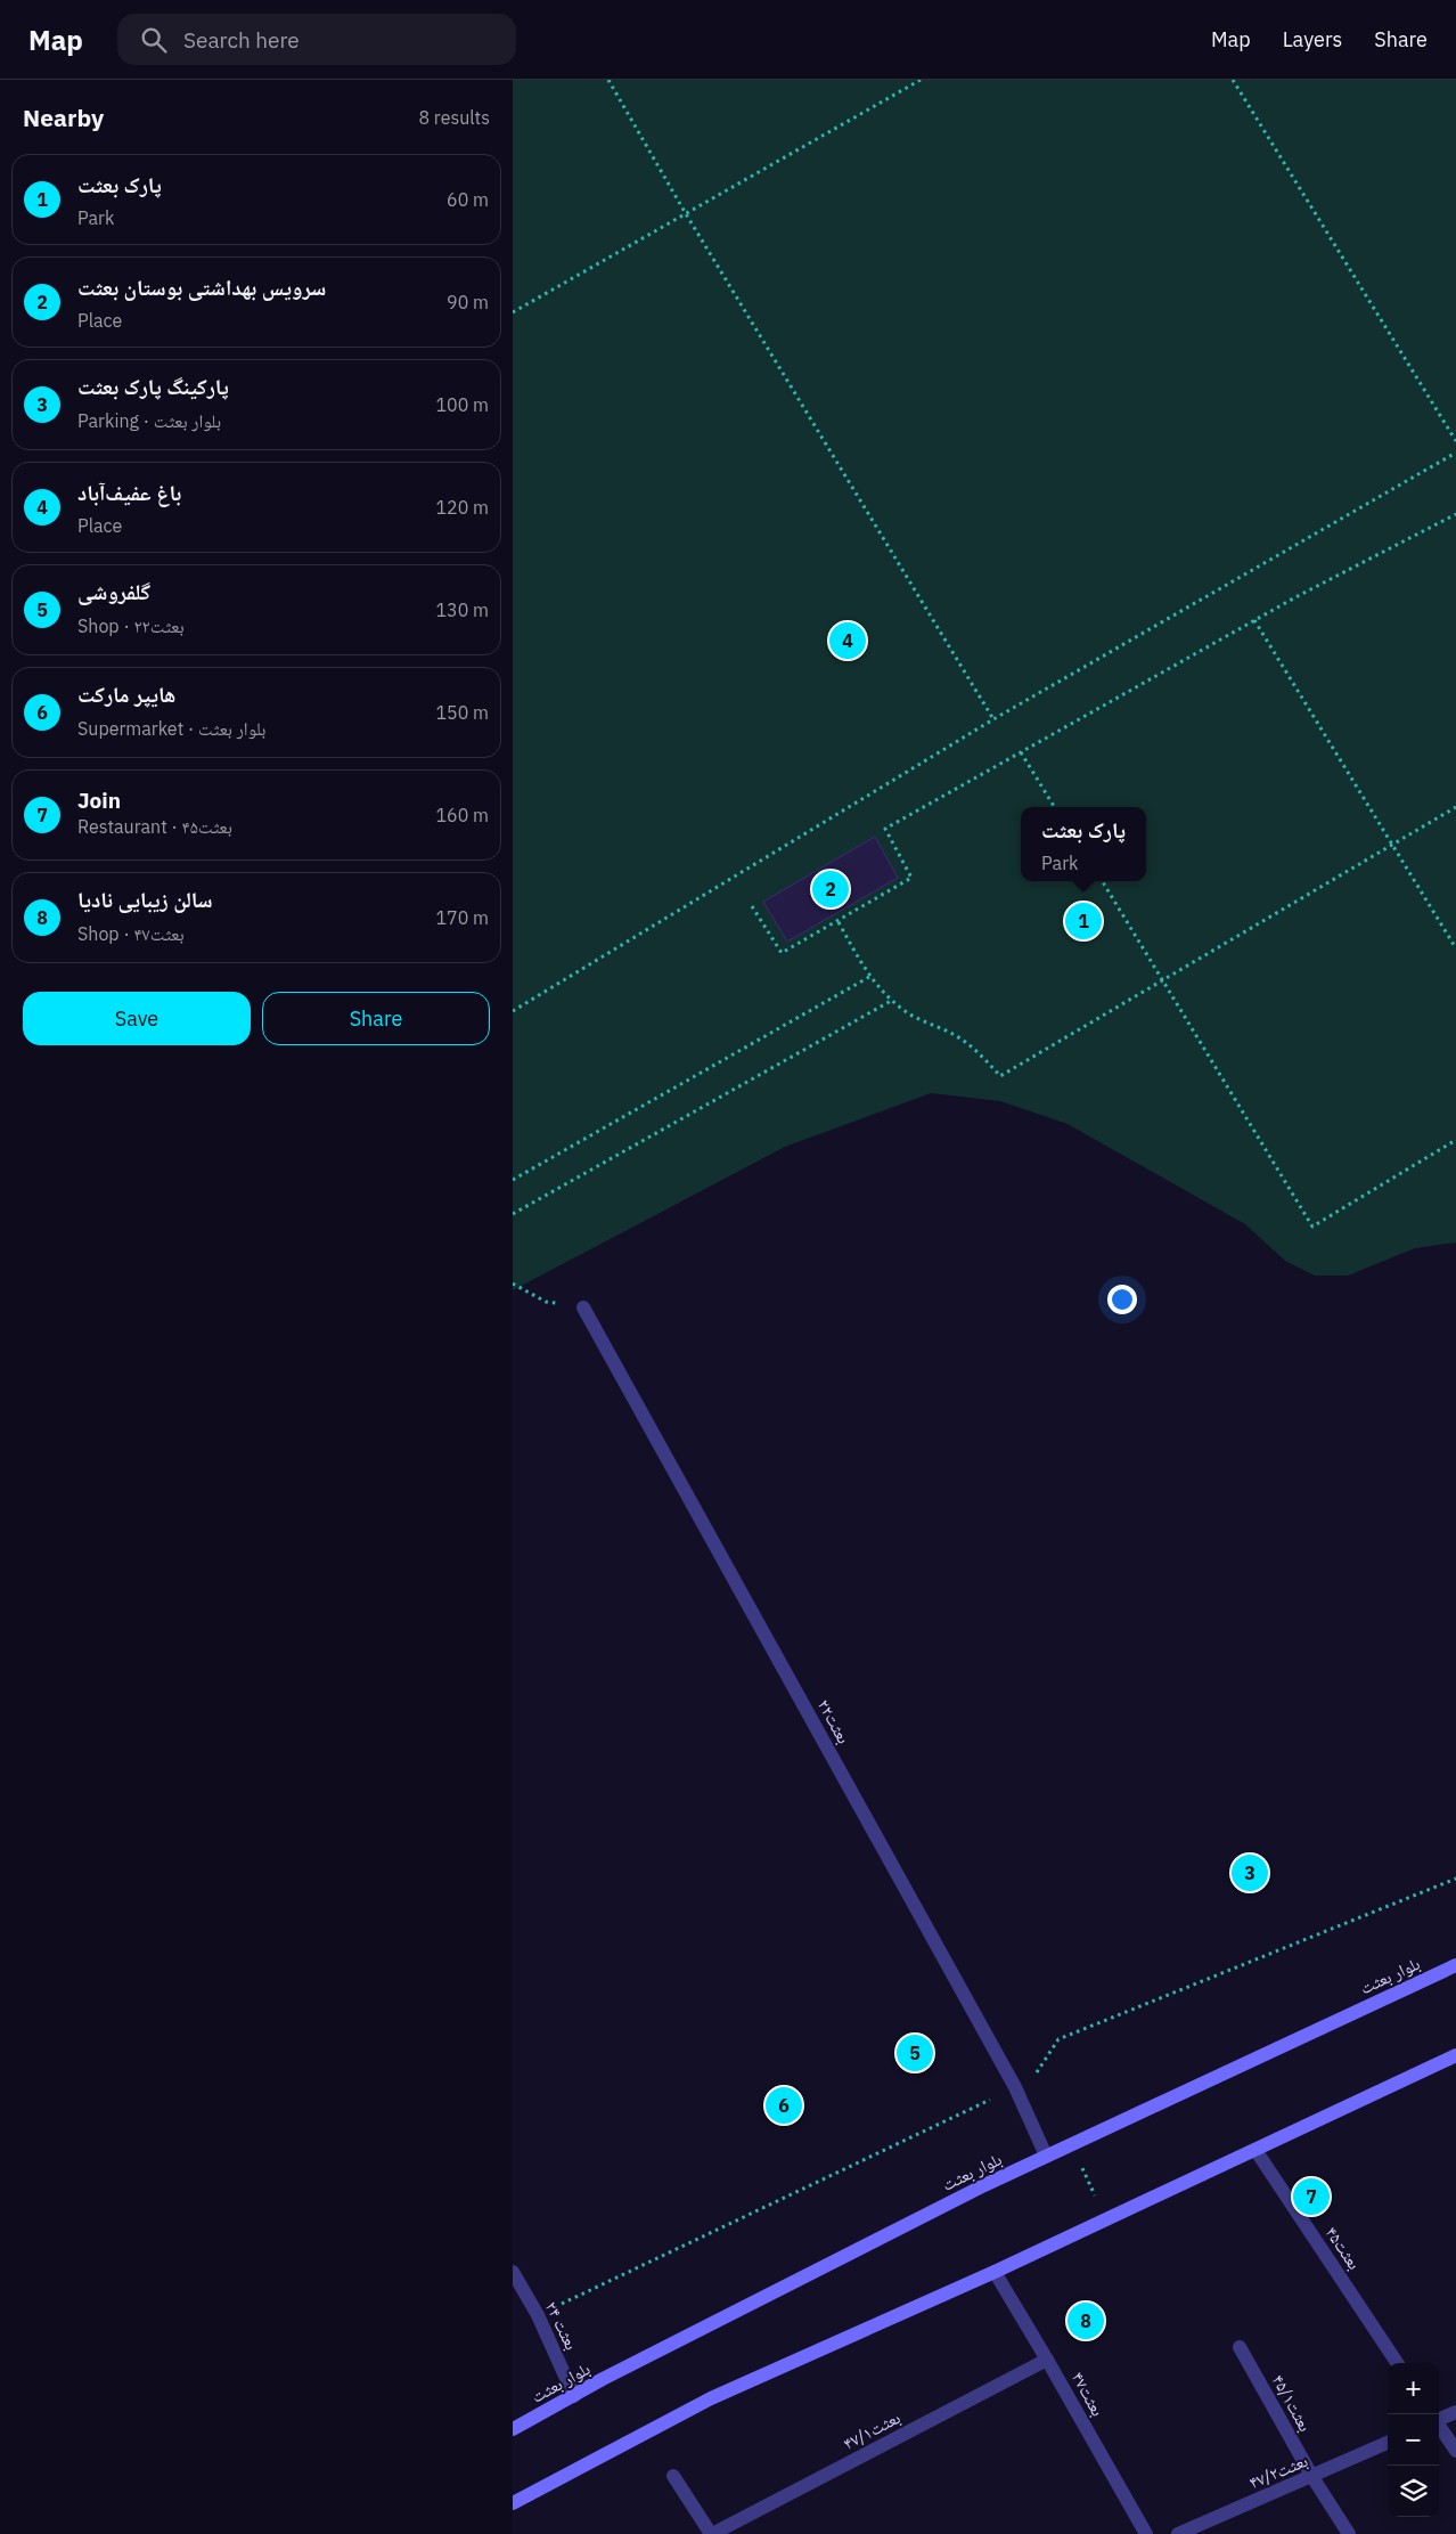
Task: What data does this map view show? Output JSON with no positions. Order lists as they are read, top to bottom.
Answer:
{
  "streets": {
    "main road": ["بلوار بعثت"],
    "street": [
      "بعثت۲۲",
      "بعثت۴۵",
      "بعثت ۲۴",
      "بعثت۴۷",
      "بعثت۴۵/۱",
      "بعثت۴۷/۱",
      "بعثت۴۷/۲"
    ]
  },
  "crossings": [
    ["بعثت۲۲", "بلوار بعثت"],
    ["بلوار بعثت", "بعثت ۲۴"],
    ["بعثت۴۷", "بعثت۴۷/۱"],
    ["بعثت۴۵/۱", "بعثت۴۷/۲"]
  ],
  "page": {
    "header": "Map",
    "search": "Search here",
    "nav": ["Map", "Layers", "Share"],
    "heading": ["Nearby", "8 results"],
    "list": [
      {
        "mark": "1",
        "name": "پارک بعثت",
        "note": "Park",
        "value": "60 m"
      },
      {
        "mark": "2",
        "name": "سرویس بهداشتی بوستان بعثت",
        "note": "Place",
        "value": "90 m"
      },
      {
        "mark": "3",
        "name": "پارکینگ پارک بعثت",
        "note": "Parking · بلوار بعثت",
        "value": "100 m"
      },
      {
        "mark": "4",
        "name": "باغ عفیف‌آباد",
        "note": "Place",
        "value": "120 m"
      },
      {
        "mark": "5",
        "name": "گلفروشی",
        "note": "Shop · بعثت۲۲",
        "value": "130 m"
      },
      {
        "mark": "6",
        "name": "هایپر مارکت",
        "note": "Supermarket · بلوار بعثت",
        "value": "150 m"
      },
      {
        "mark": "7",
        "name": "Join",
        "note": "Restaurant · بعثت۴۵",
        "value": "160 m"
      },
      {
        "mark": "8",
        "name": "سالن زیبایی نادیا",
        "note": "Shop · بعثت۴۷",
        "value": "170 m"
      }
    ],
    "pins": [
      "4",
      "2",
      "1",
      "3",
      "5",
      "6",
      "7",
      "8"
    ],
    "popup": ["پارک بعثت", "Park"],
    "buttons": ["Save", "Share"],
    "map_buttons": ["+", "−"]
  }
}
